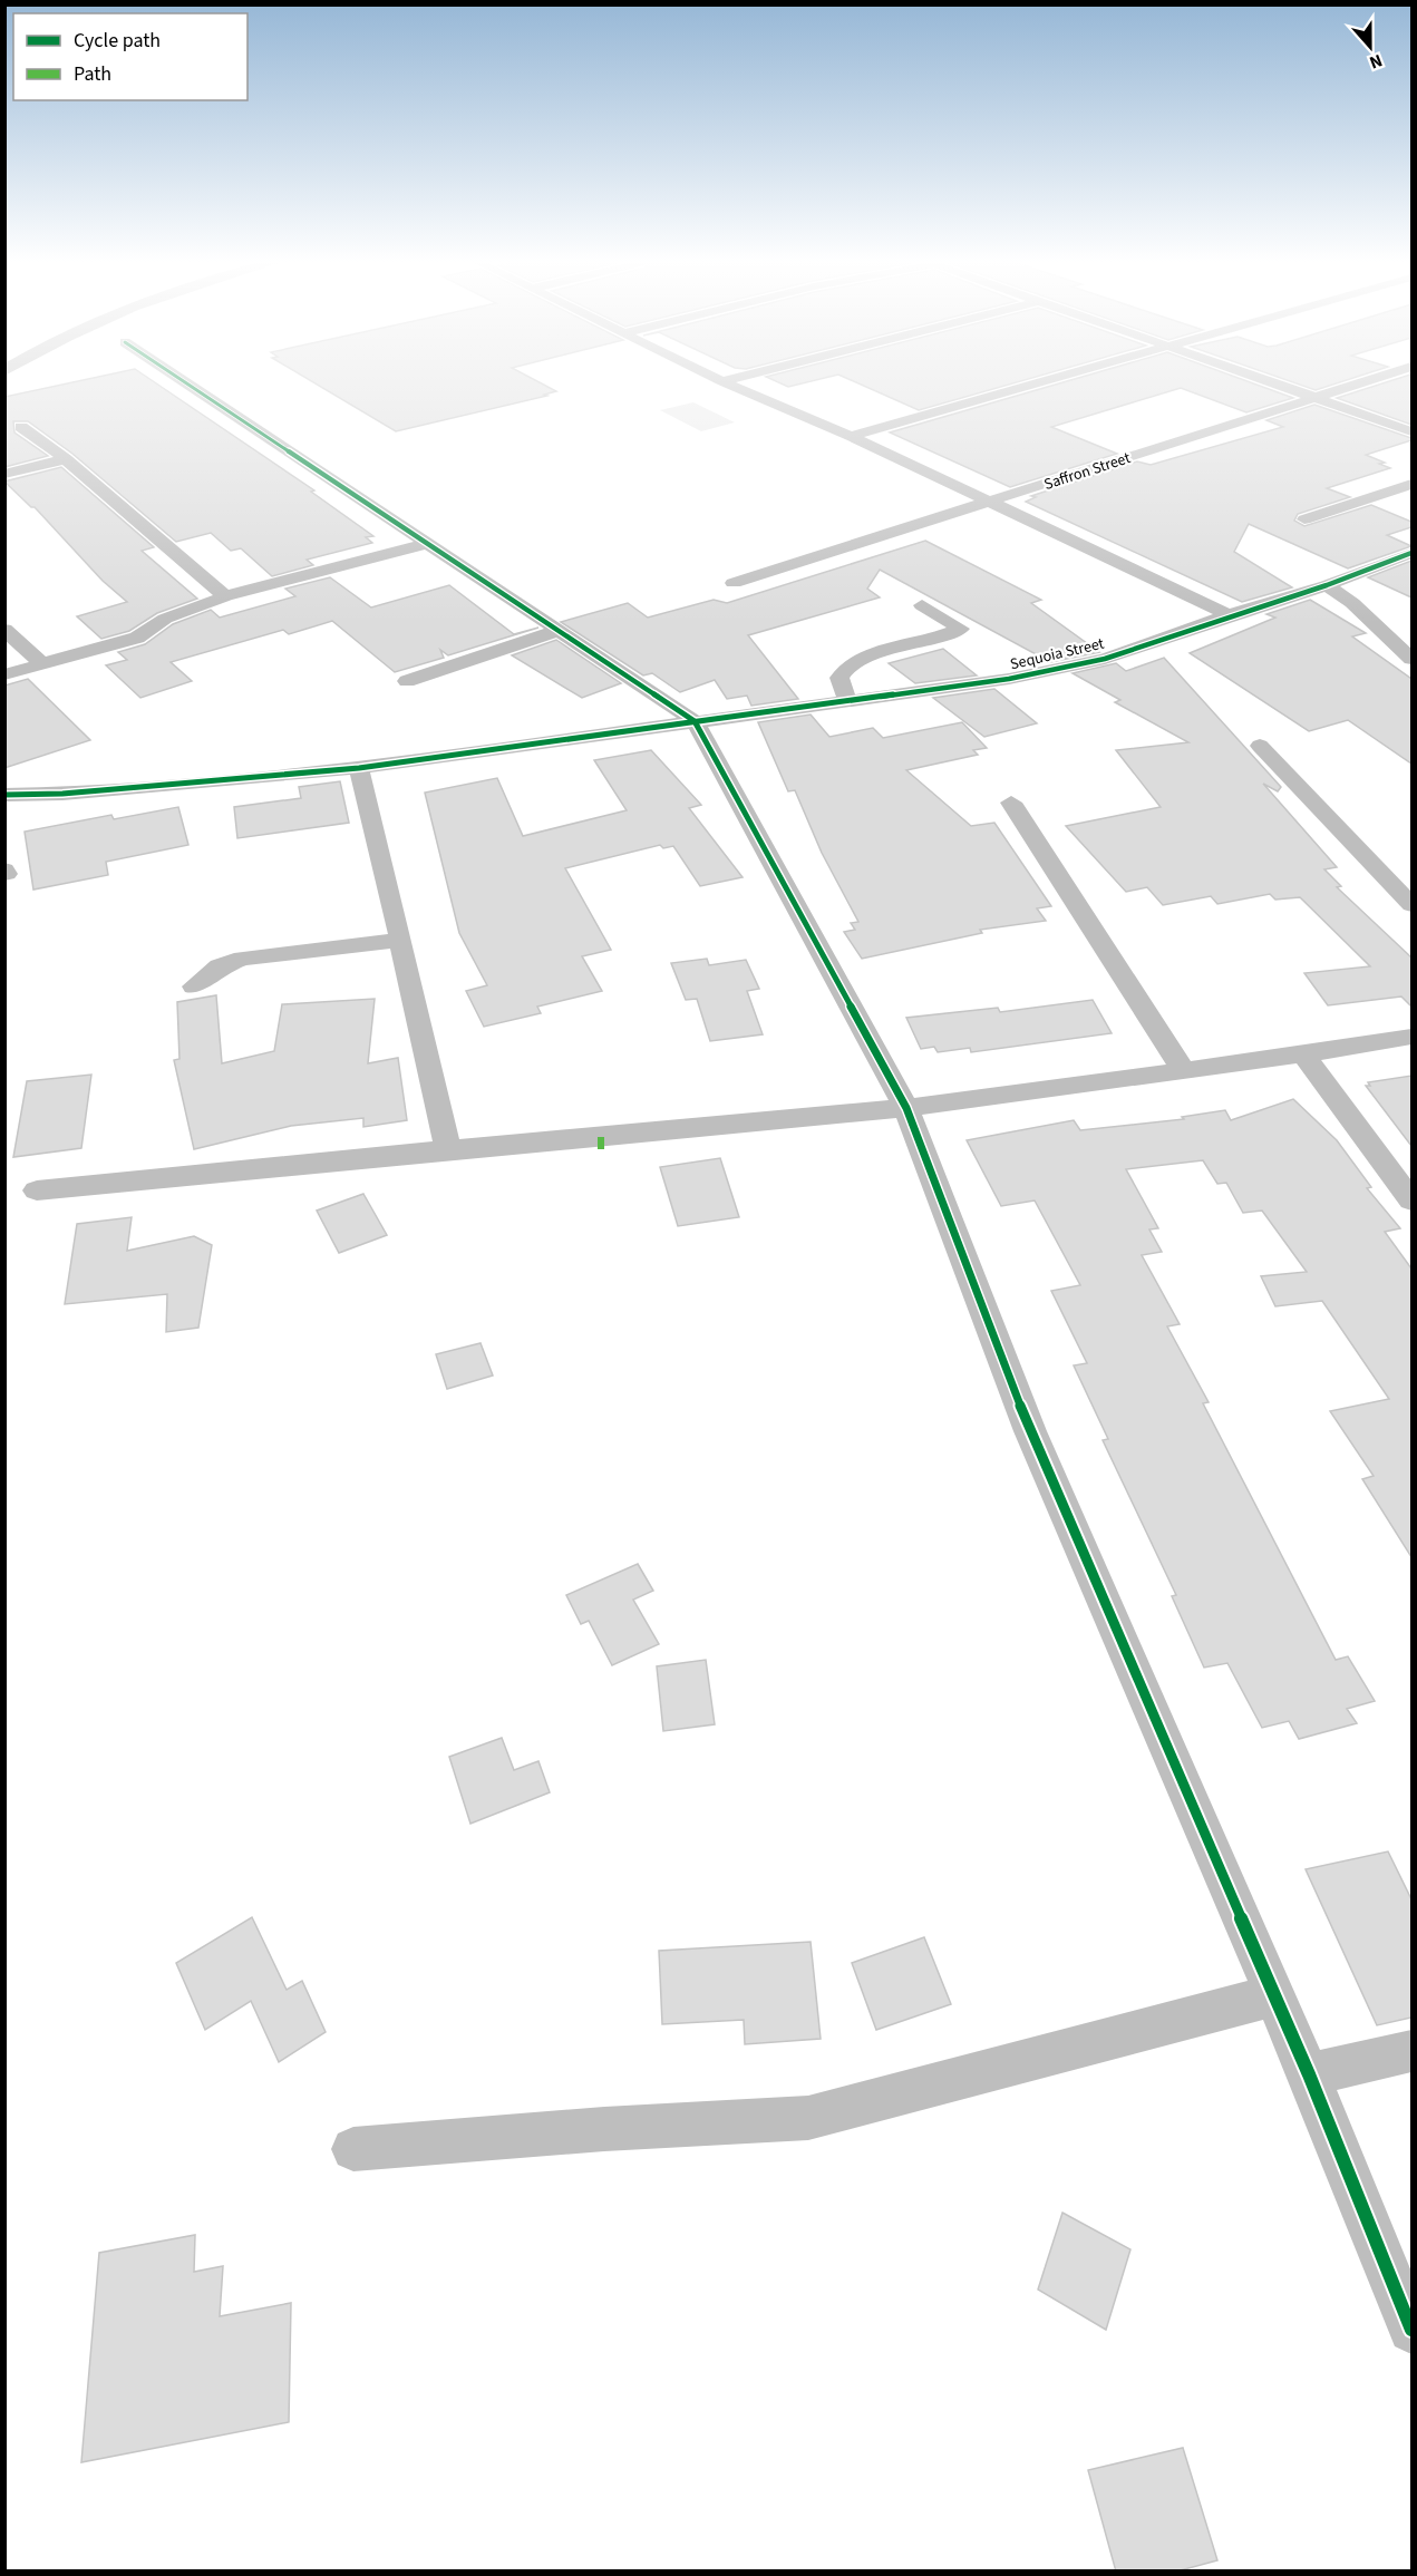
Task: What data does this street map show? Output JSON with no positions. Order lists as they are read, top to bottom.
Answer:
{
  "streets": {
    "street": ["Saffron Street", "Sequoia Street"]
  },
  "legend": ["Cycle path", "Path"],
  "north": "bottom"
}
